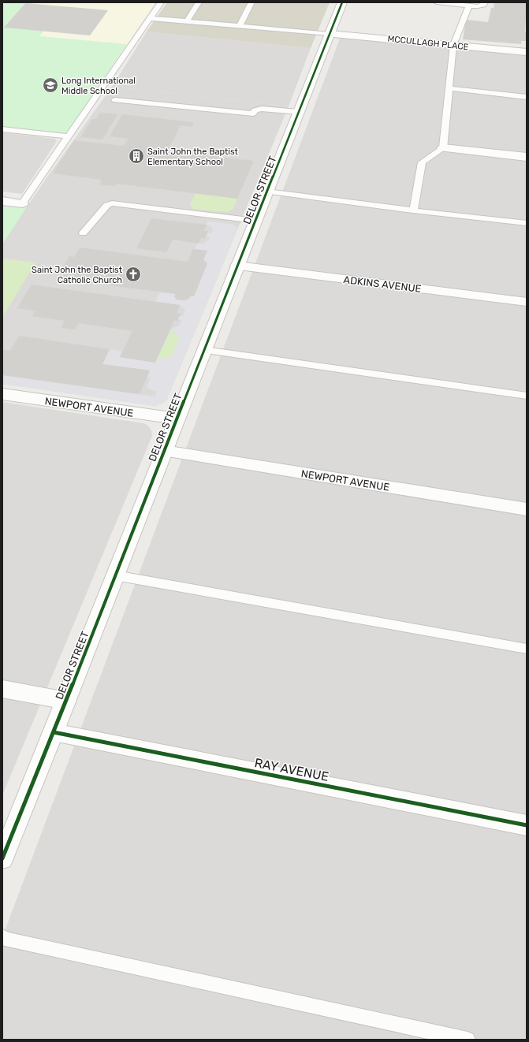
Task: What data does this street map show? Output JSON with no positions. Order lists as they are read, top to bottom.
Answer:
{
  "streets": {
    "street": [
      "MCCULLAGH PLACE",
      "DELOR STREET",
      "ADKINS AVENUE",
      "NEWPORT AVENUE",
      "RAY AVENUE"
    ]
  },
  "crossings": [
    ["MCCULLAGH PLACE", "DELOR STREET"],
    ["DELOR STREET", "ADKINS AVENUE"],
    ["DELOR STREET", "NEWPORT AVENUE"],
    ["DELOR STREET", "RAY AVENUE"]
  ],
  "places": {
    "school or university": ["Long International Middle School"],
    "building": ["Saint John the Baptist Elementary School"],
    "church": ["Saint John the Baptist Catholic Church"]
  }
}
